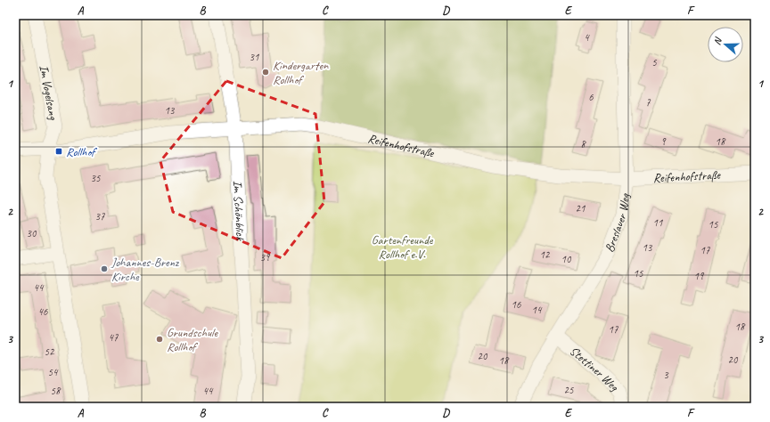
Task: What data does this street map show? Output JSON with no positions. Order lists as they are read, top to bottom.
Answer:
{
  "streets": {
    "street": [
      "Im Vogelsang",
      "Reifenhofstraße",
      "Im Schönblick",
      "Breslauer Weg",
      "Stettiner Weg"
    ]
  },
  "crossings": [
    ["Im Vogelsang", "Reifenhofstraße"],
    ["Reifenhofstraße", "Im Schönblick"],
    ["Reifenhofstraße", "Breslauer Weg"],
    ["Breslauer Weg", "Stettiner Weg"]
  ],
  "parks": ["Gartenfreunde Rollhof e.V."],
  "places": {
    "other": ["Kindergarten Rollhof", "Johannes-Brenz Kirche", "Grundschule Rollhof"],
    "transit": ["Rollhof"]
  },
  "house_numbers": [
    "4",
    "31",
    "5",
    "6",
    "7",
    "13",
    "9",
    "18",
    "8",
    "35",
    "21",
    "37",
    "11",
    "15",
    "30",
    "13",
    "17",
    "12",
    "39",
    "10",
    "15",
    "19",
    "44",
    "16",
    "14",
    "46",
    "18",
    "17",
    "47",
    "52",
    "20",
    "20",
    "18",
    "54",
    "3",
    "25",
    "58",
    "44"
  ],
  "north": "left",
  "grid": {
    "columns": [
      "A",
      "B",
      "C",
      "D",
      "E",
      "F"
    ],
    "rows": ["1", "2", "3"]
  }
}
